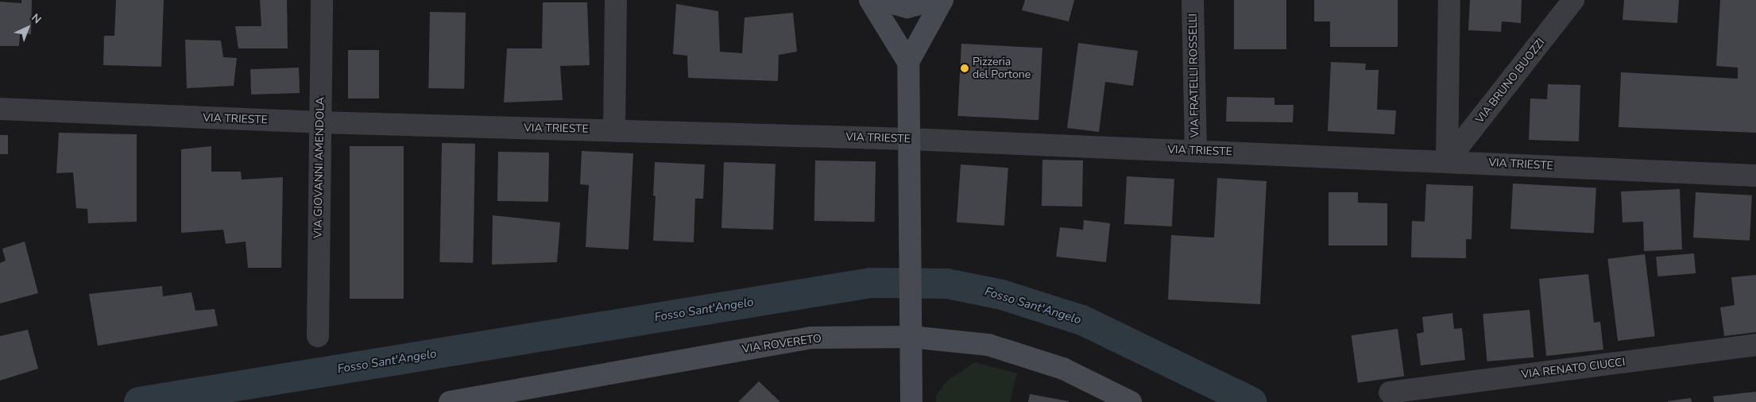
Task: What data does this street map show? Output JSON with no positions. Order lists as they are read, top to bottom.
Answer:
{
  "streets": {
    "street": [
      "VIA FRATELLI ROSSELLI",
      "VIA BRUNO BUOZZI",
      "VIA TRIESTE",
      "VIA GIOVANNI AMENDOLA",
      "VIA ROVERETO",
      "VIA RENATO CIUCCI"
    ]
  },
  "crossings": [
    ["VIA FRATELLI ROSSELLI", "VIA TRIESTE"],
    ["VIA BRUNO BUOZZI", "VIA TRIESTE"],
    ["VIA TRIESTE", "VIA GIOVANNI AMENDOLA"]
  ],
  "water": ["Fosso Sant'Angelo"],
  "places": ["Pizzeria del Portone"],
  "north": "top right"
}
